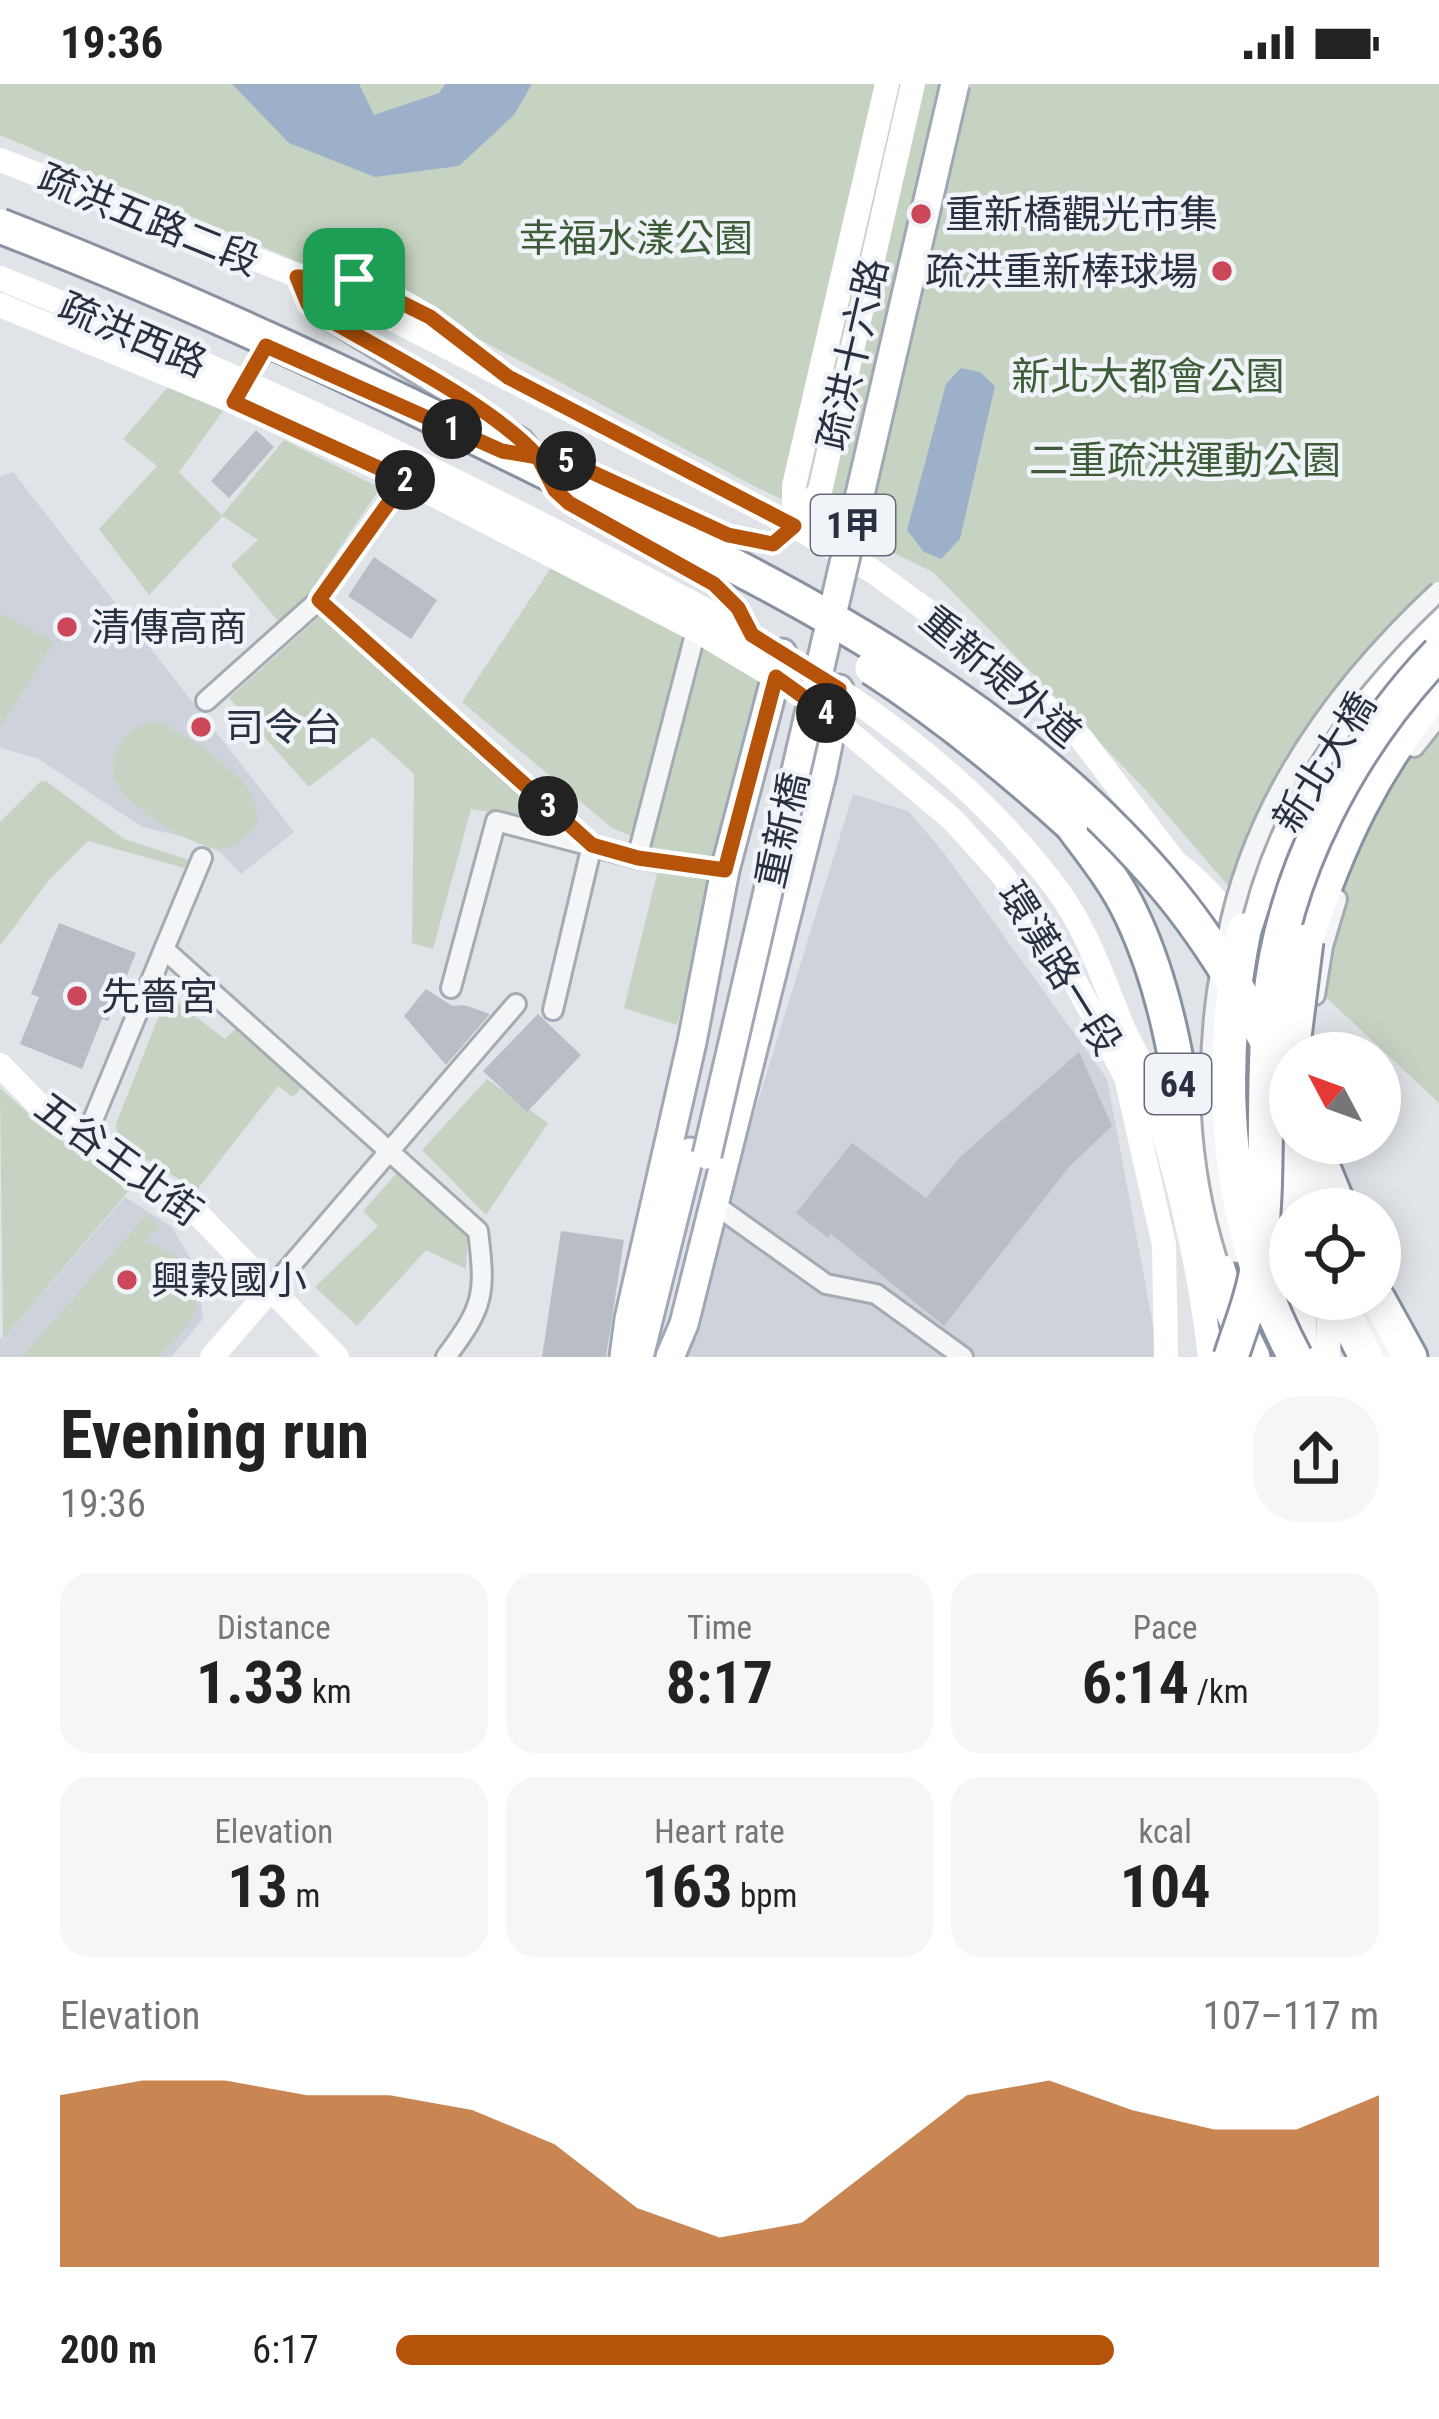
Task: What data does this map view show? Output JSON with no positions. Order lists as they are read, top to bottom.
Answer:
{
  "streets": {
    "highway": ["新北大橋", "64"],
    "main road": ["1甲", "重新橋"],
    "street": [
      "疏洪五路二段",
      "疏洪西路",
      "疏洪十六路",
      "重新堤外道",
      "環漢路一段",
      "五谷王北街"
    ]
  },
  "crossings": [
    ["疏洪五路二段", "疏洪十六路"],
    ["疏洪五路二段", "重新堤外道"],
    ["疏洪西路", "環漢路一段"],
    ["疏洪十六路", "重新堤外道"],
    ["1甲", "重新橋"]
  ],
  "parks": ["幸福水漾公園", "新北大都會公園", "二重疏洪運動公園"],
  "places": [
    "重新橋觀光市集",
    "疏洪重新棒球場",
    "清傳高商",
    "司令台",
    "先嗇宮",
    "興穀國小"
  ],
  "north": "top left",
  "page": {
    "status": "19:36",
    "pins": [
      "1",
      "5",
      "2",
      "4",
      "3"
    ],
    "heading": ["Evening run", "19:36"],
    "stats": [
      ["Distance", "1.33 km"],
      ["Time", "8:17"],
      ["Pace", "6:14 /km"],
      ["Elevation", "13 m"],
      ["Heart rate", "163 bpm"],
      ["kcal", "104"]
    ],
    "chart": ["Elevation", "107–117 m"],
    "list": [
      {
        "name": "200 m",
        "note": "6:17"
      }
    ]
  }
}
